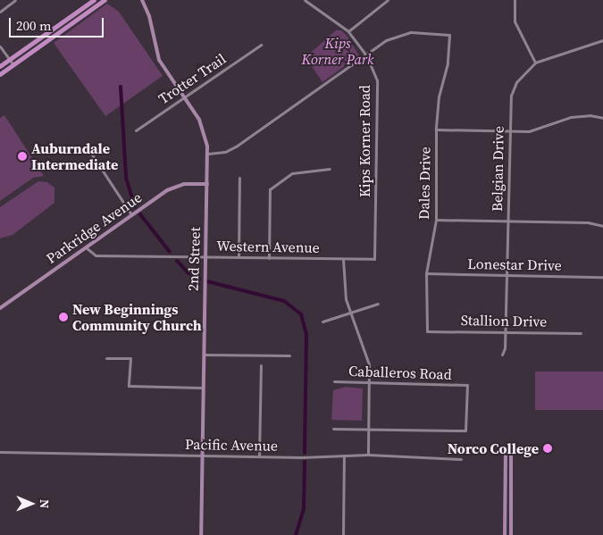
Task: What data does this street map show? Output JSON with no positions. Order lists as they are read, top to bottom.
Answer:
{
  "streets": {
    "street": [
      "Trotter Trail",
      "Kips Korner Road",
      "Belgian Drive",
      "Dales Drive",
      "Parkridge Avenue",
      "Western Avenue",
      "2nd Street",
      "Lonestar Drive",
      "Stallion Drive",
      "Caballeros Road",
      "Pacific Avenue"
    ]
  },
  "crossings": [
    ["Trotter Trail", "2nd Street"],
    ["Kips Korner Road", "Dales Drive"],
    ["Kips Korner Road", "Western Avenue"],
    ["Belgian Drive", "Lonestar Drive"],
    ["Belgian Drive", "Stallion Drive"],
    ["Dales Drive", "Lonestar Drive"],
    ["Dales Drive", "Stallion Drive"],
    ["Parkridge Avenue", "Western Avenue"],
    ["Parkridge Avenue", "2nd Street"],
    ["Western Avenue", "2nd Street"],
    ["2nd Street", "Pacific Avenue"]
  ],
  "parks": ["Kips Korner Park"],
  "places": ["Auburndale Intermediate", "New Beginnings Community Church", "Norco College"],
  "scale_bar": "200 m",
  "north": "right"
}
